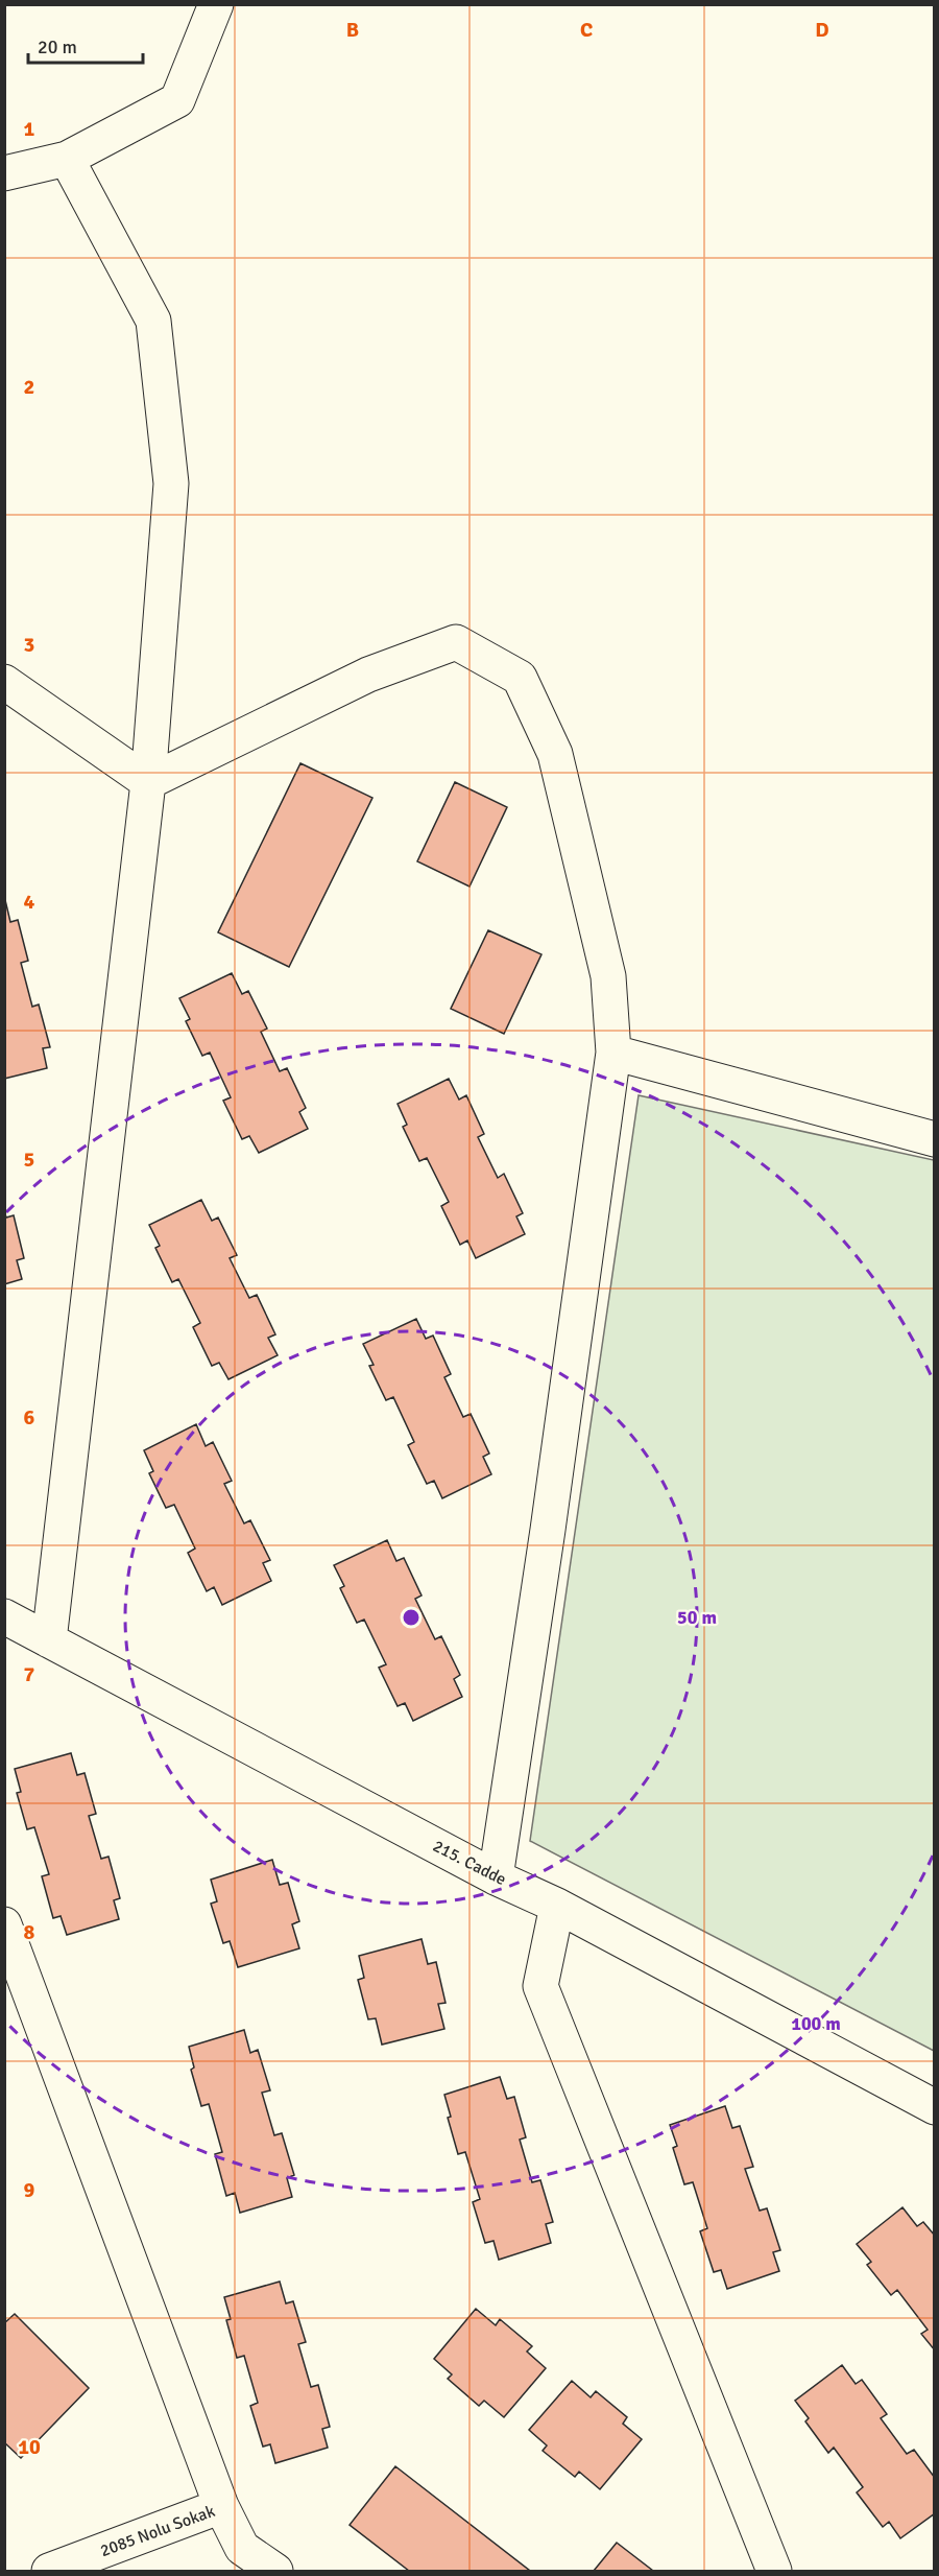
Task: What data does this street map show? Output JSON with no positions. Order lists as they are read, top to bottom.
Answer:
{
  "streets": {
    "street": ["215. Cadde", "2085 Nolu Sokak"]
  },
  "scale_bar": "20 m",
  "grid": {
    "columns": ["B", "C", "D"],
    "rows": [
      "1",
      "2",
      "3",
      "4",
      "5",
      "6",
      "7",
      "8",
      "9",
      "10"
    ]
  },
  "rings": ["50 m", "100 m"]
}
